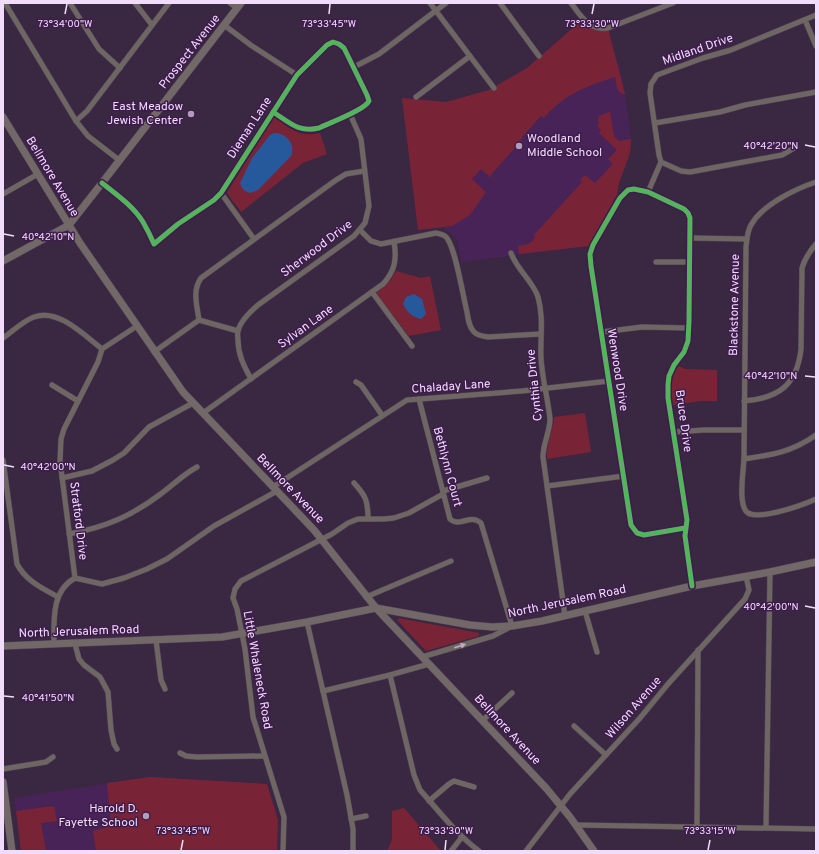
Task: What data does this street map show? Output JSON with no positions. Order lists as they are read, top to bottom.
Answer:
{
  "streets": {
    "main road": ["Prospect Avenue", "Bellmore Avenue", "North Jerusalem Road"],
    "street": [
      "Midland Drive",
      "Dieman Lane",
      "Sherwood Drive",
      "Blackstone Avenue",
      "Sylvan Lane",
      "Wenwood Drive",
      "Cynthia Drive",
      "Chaladay Lane",
      "Bruce Drive",
      "Bethlynn Court",
      "Stratford Drive",
      "Little Whaleneck Road",
      "Wilson Avenue"
    ]
  },
  "crossings": [
    ["Prospect Avenue", "Dieman Lane"],
    ["Prospect Avenue", "Bellmore Avenue"],
    ["Bellmore Avenue", "Sylvan Lane"],
    ["Bellmore Avenue", "Chaladay Lane"],
    ["Bellmore Avenue", "North Jerusalem Road"],
    ["Bellmore Avenue", "Little Whaleneck Road"],
    ["Bellmore Avenue", "Wilson Avenue"],
    ["Wenwood Drive", "Chaladay Lane"],
    ["Wenwood Drive", "Bruce Drive"],
    ["Cynthia Drive", "Chaladay Lane"],
    ["Cynthia Drive", "North Jerusalem Road"],
    ["Chaladay Lane", "Bethlynn Court"],
    ["Chaladay Lane", "Stratford Drive"],
    ["Bruce Drive", "North Jerusalem Road"],
    ["Bethlynn Court", "North Jerusalem Road"],
    ["Bethlynn Court", "Little Whaleneck Road"],
    ["Stratford Drive", "North Jerusalem Road"],
    ["North Jerusalem Road", "Little Whaleneck Road"],
    ["North Jerusalem Road", "Wilson Avenue"]
  ],
  "places": ["East Meadow Jewish Center", "Woodland Middle School", "Harold D. Fayette School"],
  "coordinates": [
    "73°33'45\"W",
    "73°33'30\"W",
    "73°34'00\"W",
    "40°42'20\"N",
    "40°42'10\"N",
    "40°42'00\"N",
    "40°41'50\"N",
    "73°33'15\"W"
  ]
}
